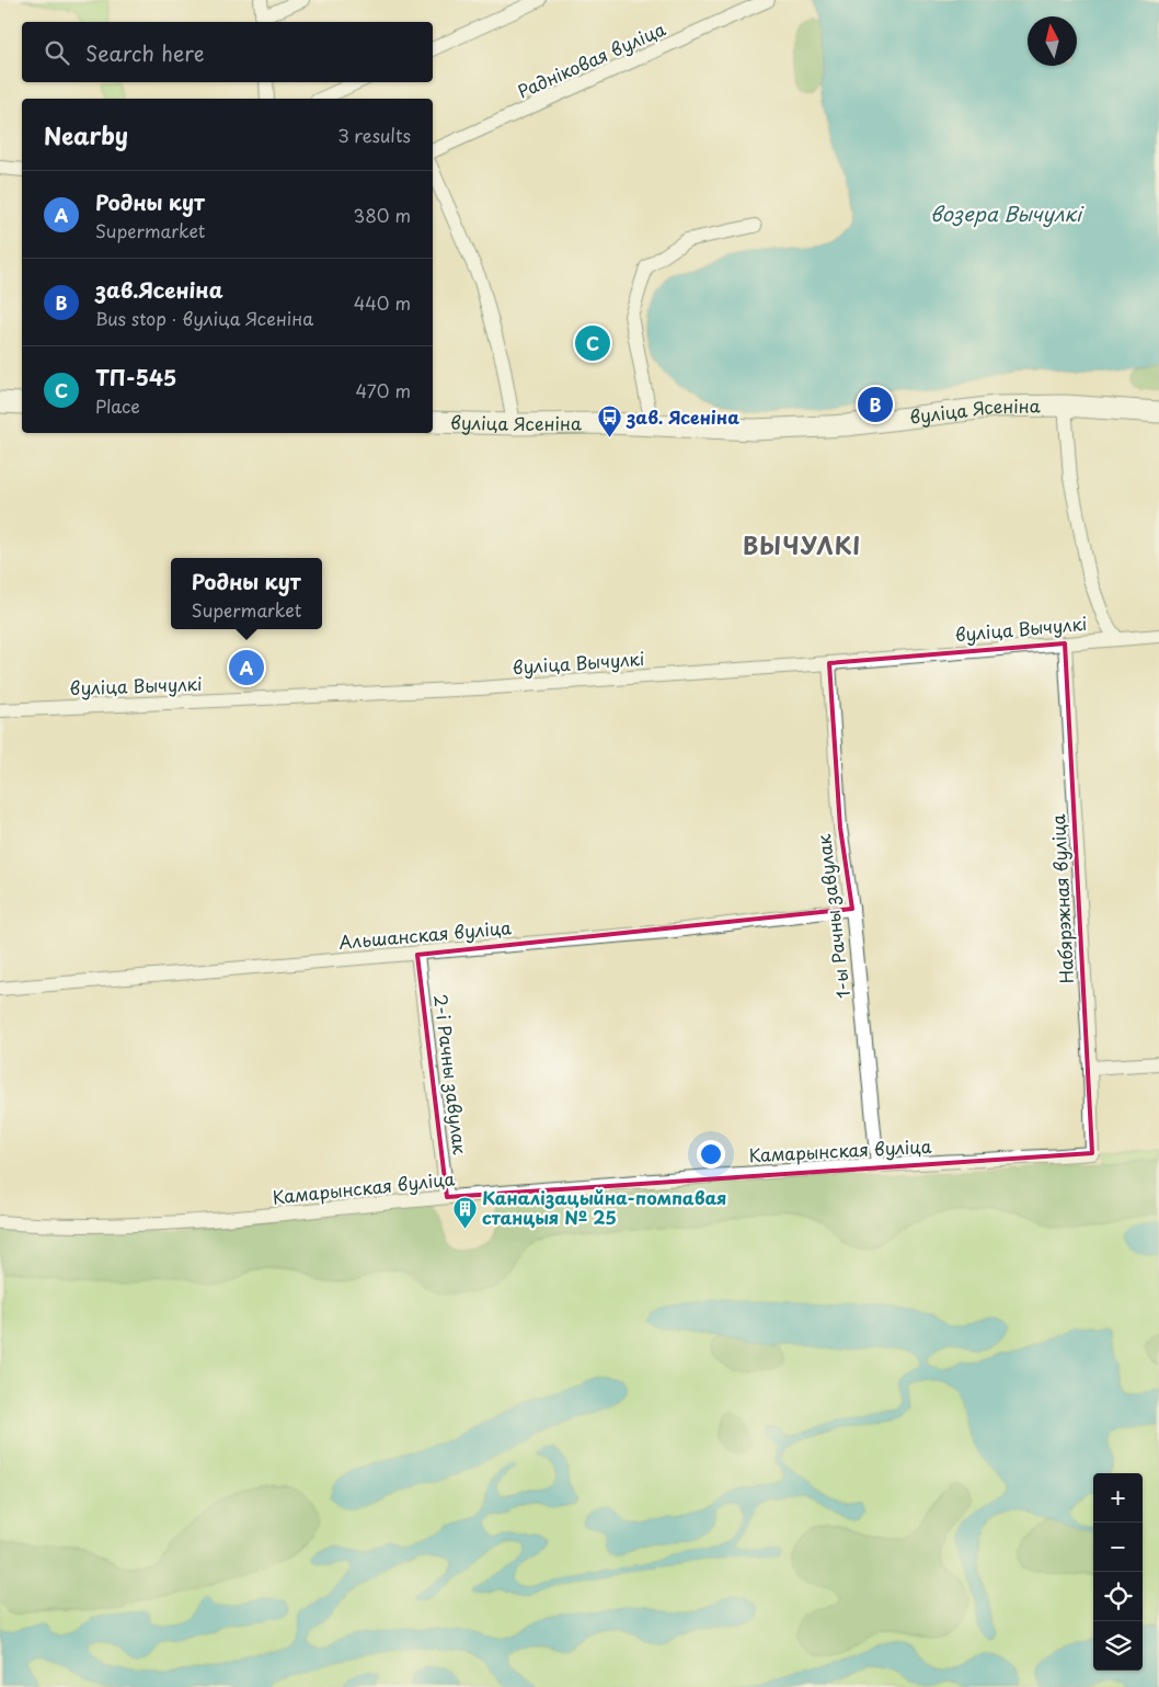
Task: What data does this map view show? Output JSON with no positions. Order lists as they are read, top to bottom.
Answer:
{
  "streets": {
    "street": [
      "Радніковая вуліца",
      "вуліца Ясеніна",
      "вуліца Вычулкі",
      "Набярэжная вуліца",
      "1-ы Рачны завулак",
      "Альшанская вуліца",
      "2-і Рачны завулак",
      "Камарынская вуліца"
    ]
  },
  "crossings": [
    ["вуліца Вычулкі", "Набярэжная вуліца"],
    ["вуліца Вычулкі", "1-ы Рачны завулак"],
    ["Набярэжная вуліца", "Камарынская вуліца"],
    ["1-ы Рачны завулак", "Альшанская вуліца"],
    ["1-ы Рачны завулак", "Камарынская вуліца"],
    ["Альшанская вуліца", "2-і Рачны завулак"],
    ["2-і Рачны завулак", "Камарынская вуліца"]
  ],
  "districts": ["ВЫЧУЛКІ"],
  "water": ["возера Вычулкі"],
  "places": {
    "bus stop": ["зав. Ясеніна"],
    "building": ["Каналізацыйна-помпавая станцыя № 25"]
  },
  "north": "top",
  "page": {
    "search": "Search here",
    "heading": ["Nearby", "3 results"],
    "list": [
      {
        "mark": "A",
        "name": "Родны кут",
        "note": "Supermarket",
        "value": "380 m"
      },
      {
        "mark": "B",
        "name": "зав.Ясеніна",
        "note": "Bus stop · вуліца Ясеніна",
        "value": "440 m"
      },
      {
        "mark": "C",
        "name": "ТП-545",
        "note": "Place",
        "value": "470 m"
      }
    ],
    "pins": ["C", "B", "A"],
    "popup": ["Родны кут", "Supermarket"],
    "map_buttons": ["+", "−"]
  }
}
